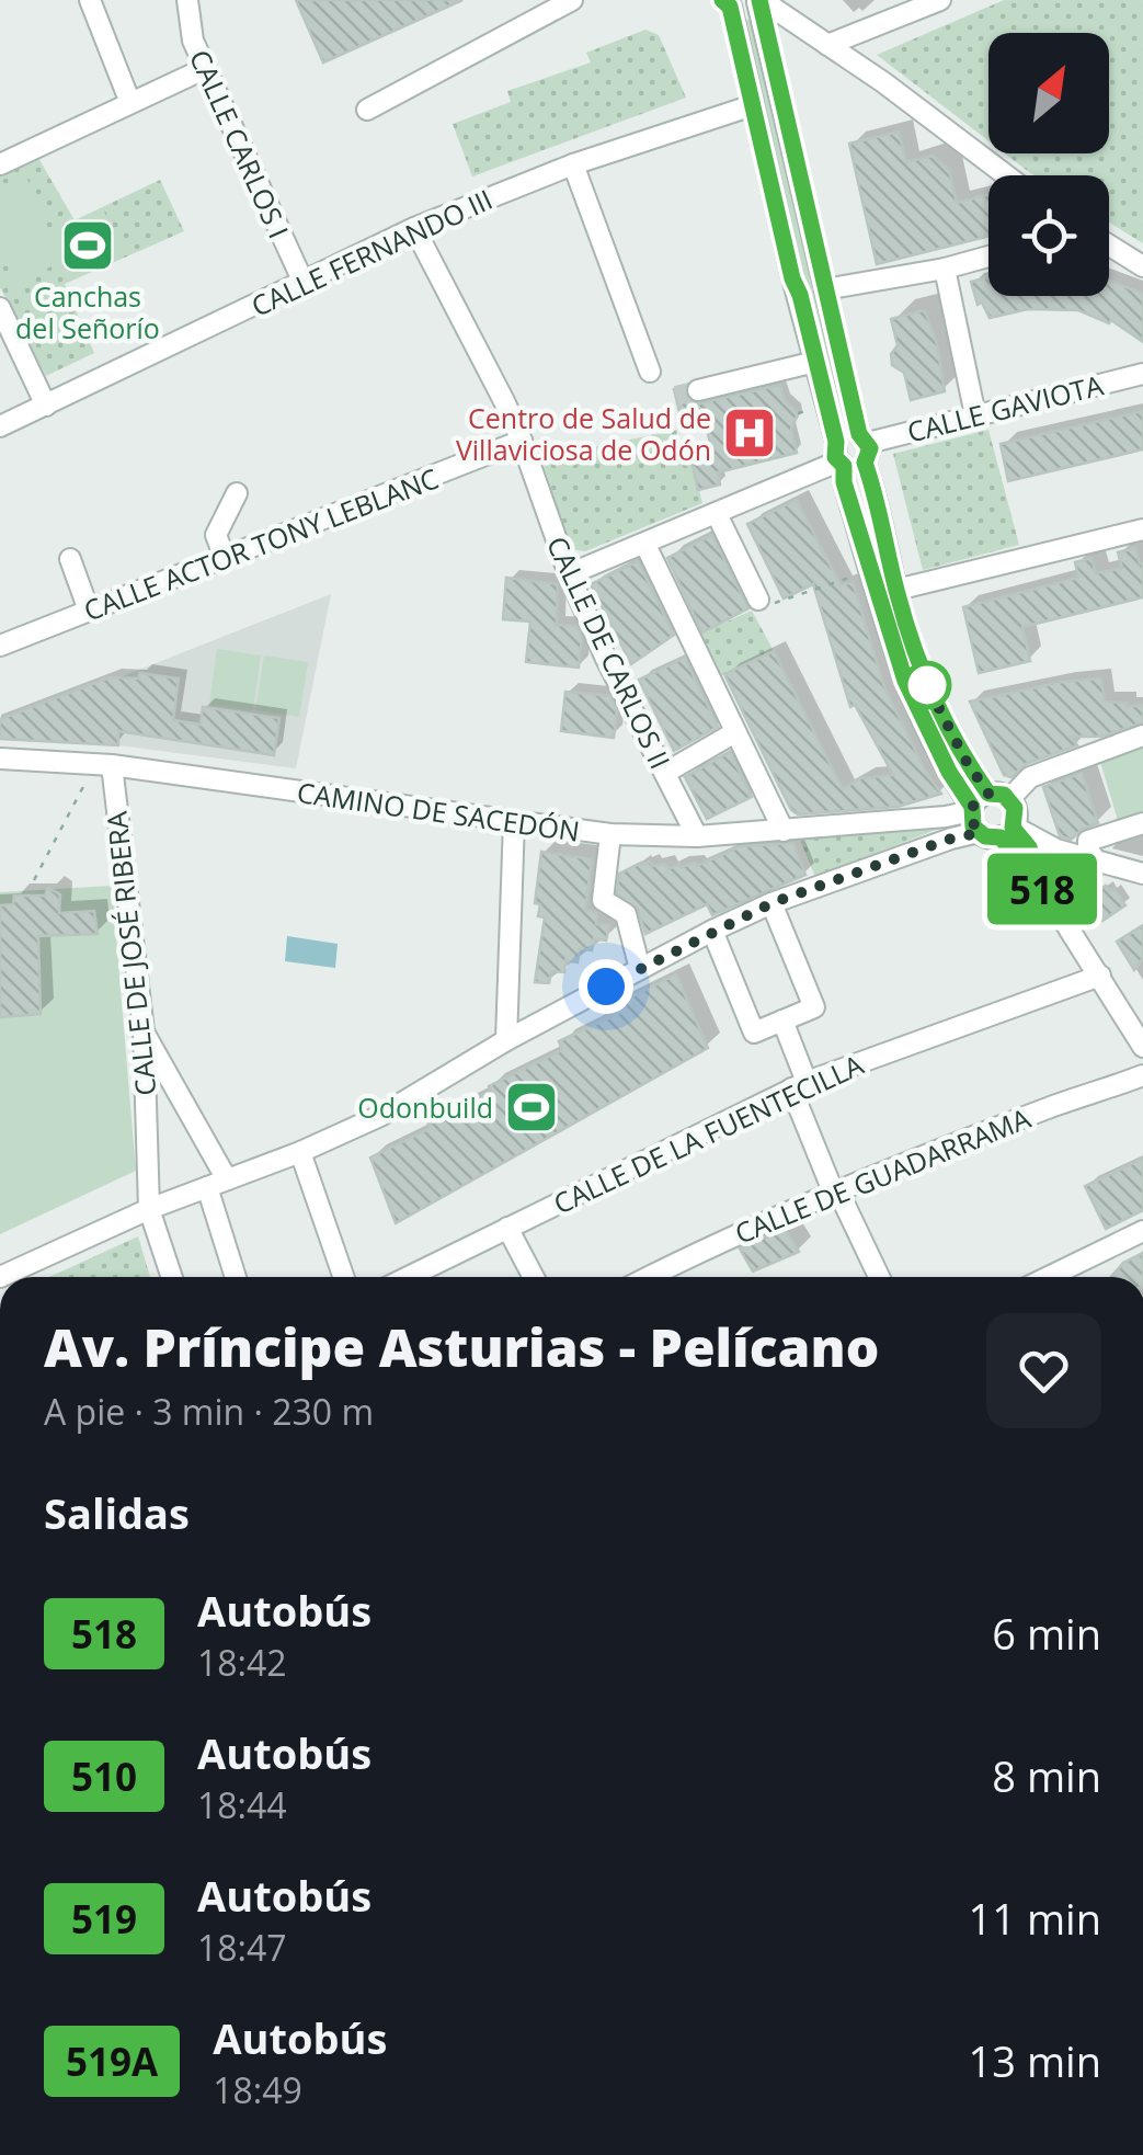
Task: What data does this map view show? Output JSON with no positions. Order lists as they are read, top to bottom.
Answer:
{
  "streets": {
    "street": [
      "CALLE CARLOS I",
      "CALLE FERNANDO III",
      "CALLE GAVIOTA",
      "CALLE ACTOR TONY LEBLANC",
      "CALLE DE CARLOS II",
      "CAMINO DE SACEDÓN",
      "CALLE DE JOSÉ RIBERA",
      "CALLE DE LA FUENTECILLA",
      "CALLE DE GUADARRAMA"
    ]
  },
  "crossings": [
    ["CALLE CARLOS I", "CALLE FERNANDO III"],
    ["CALLE FERNANDO III", "CALLE DE CARLOS II"],
    ["CALLE GAVIOTA", "CALLE DE CARLOS II"],
    ["CALLE ACTOR TONY LEBLANC", "CALLE DE CARLOS II"],
    ["CALLE DE CARLOS II", "CAMINO DE SACEDÓN"],
    ["CAMINO DE SACEDÓN", "CALLE DE JOSÉ RIBERA"]
  ],
  "places": {
    "sports": ["Canchas del Señorío", "Odonbuild"],
    "hospital": ["Centro de Salud de Villaviciosa de Odón"]
  },
  "lines": ["bus line 518"],
  "north": "top right",
  "page": {
    "on_map": "518",
    "heading": [
      ["Av. Príncipe Asturias - Pelícano", "A pie · 3 min · 230 m"],
      "Salidas"
    ],
    "list": [
      {
        "mark": "518",
        "name": "Autobús",
        "note": "18:42",
        "value": "6 min"
      },
      {
        "mark": "510",
        "name": "Autobús",
        "note": "18:44",
        "value": "8 min"
      },
      {
        "mark": "519",
        "name": "Autobús",
        "note": "18:47",
        "value": "11 min"
      },
      {
        "mark": "519A",
        "name": "Autobús",
        "note": "18:49",
        "value": "13 min"
      }
    ]
  }
}
